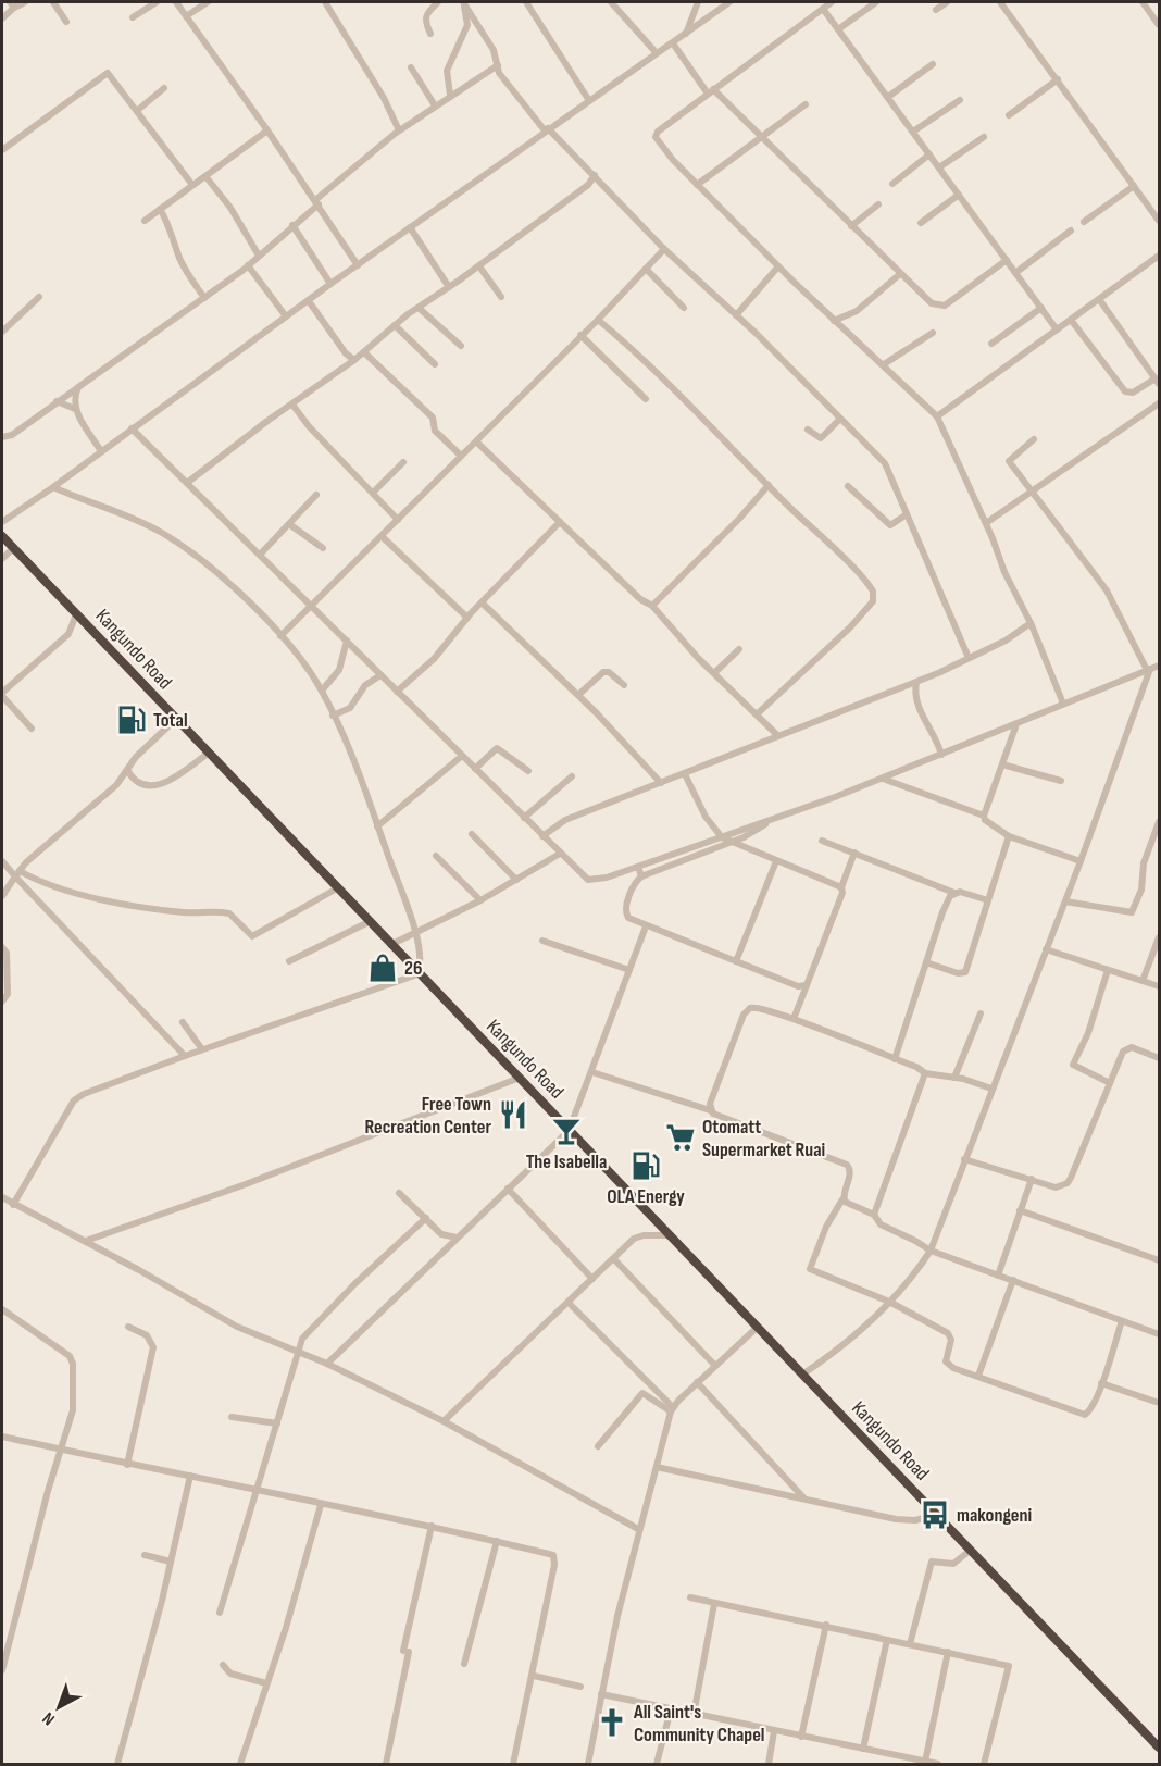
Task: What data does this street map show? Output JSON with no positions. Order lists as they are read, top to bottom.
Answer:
{
  "streets": {
    "highway": ["Kangundo Road"]
  },
  "places": {
    "fuel station": ["Total", "OLA Energy"],
    "shop": ["26"],
    "restaurant": ["Free Town Recreation Center"],
    "bar": ["The Isabella"],
    "supermarket": ["Otomatt Supermarket Ruai"],
    "bus stop": ["makongeni"],
    "church": ["All Saint's Community Chapel"]
  },
  "north": "bottom left"
}
